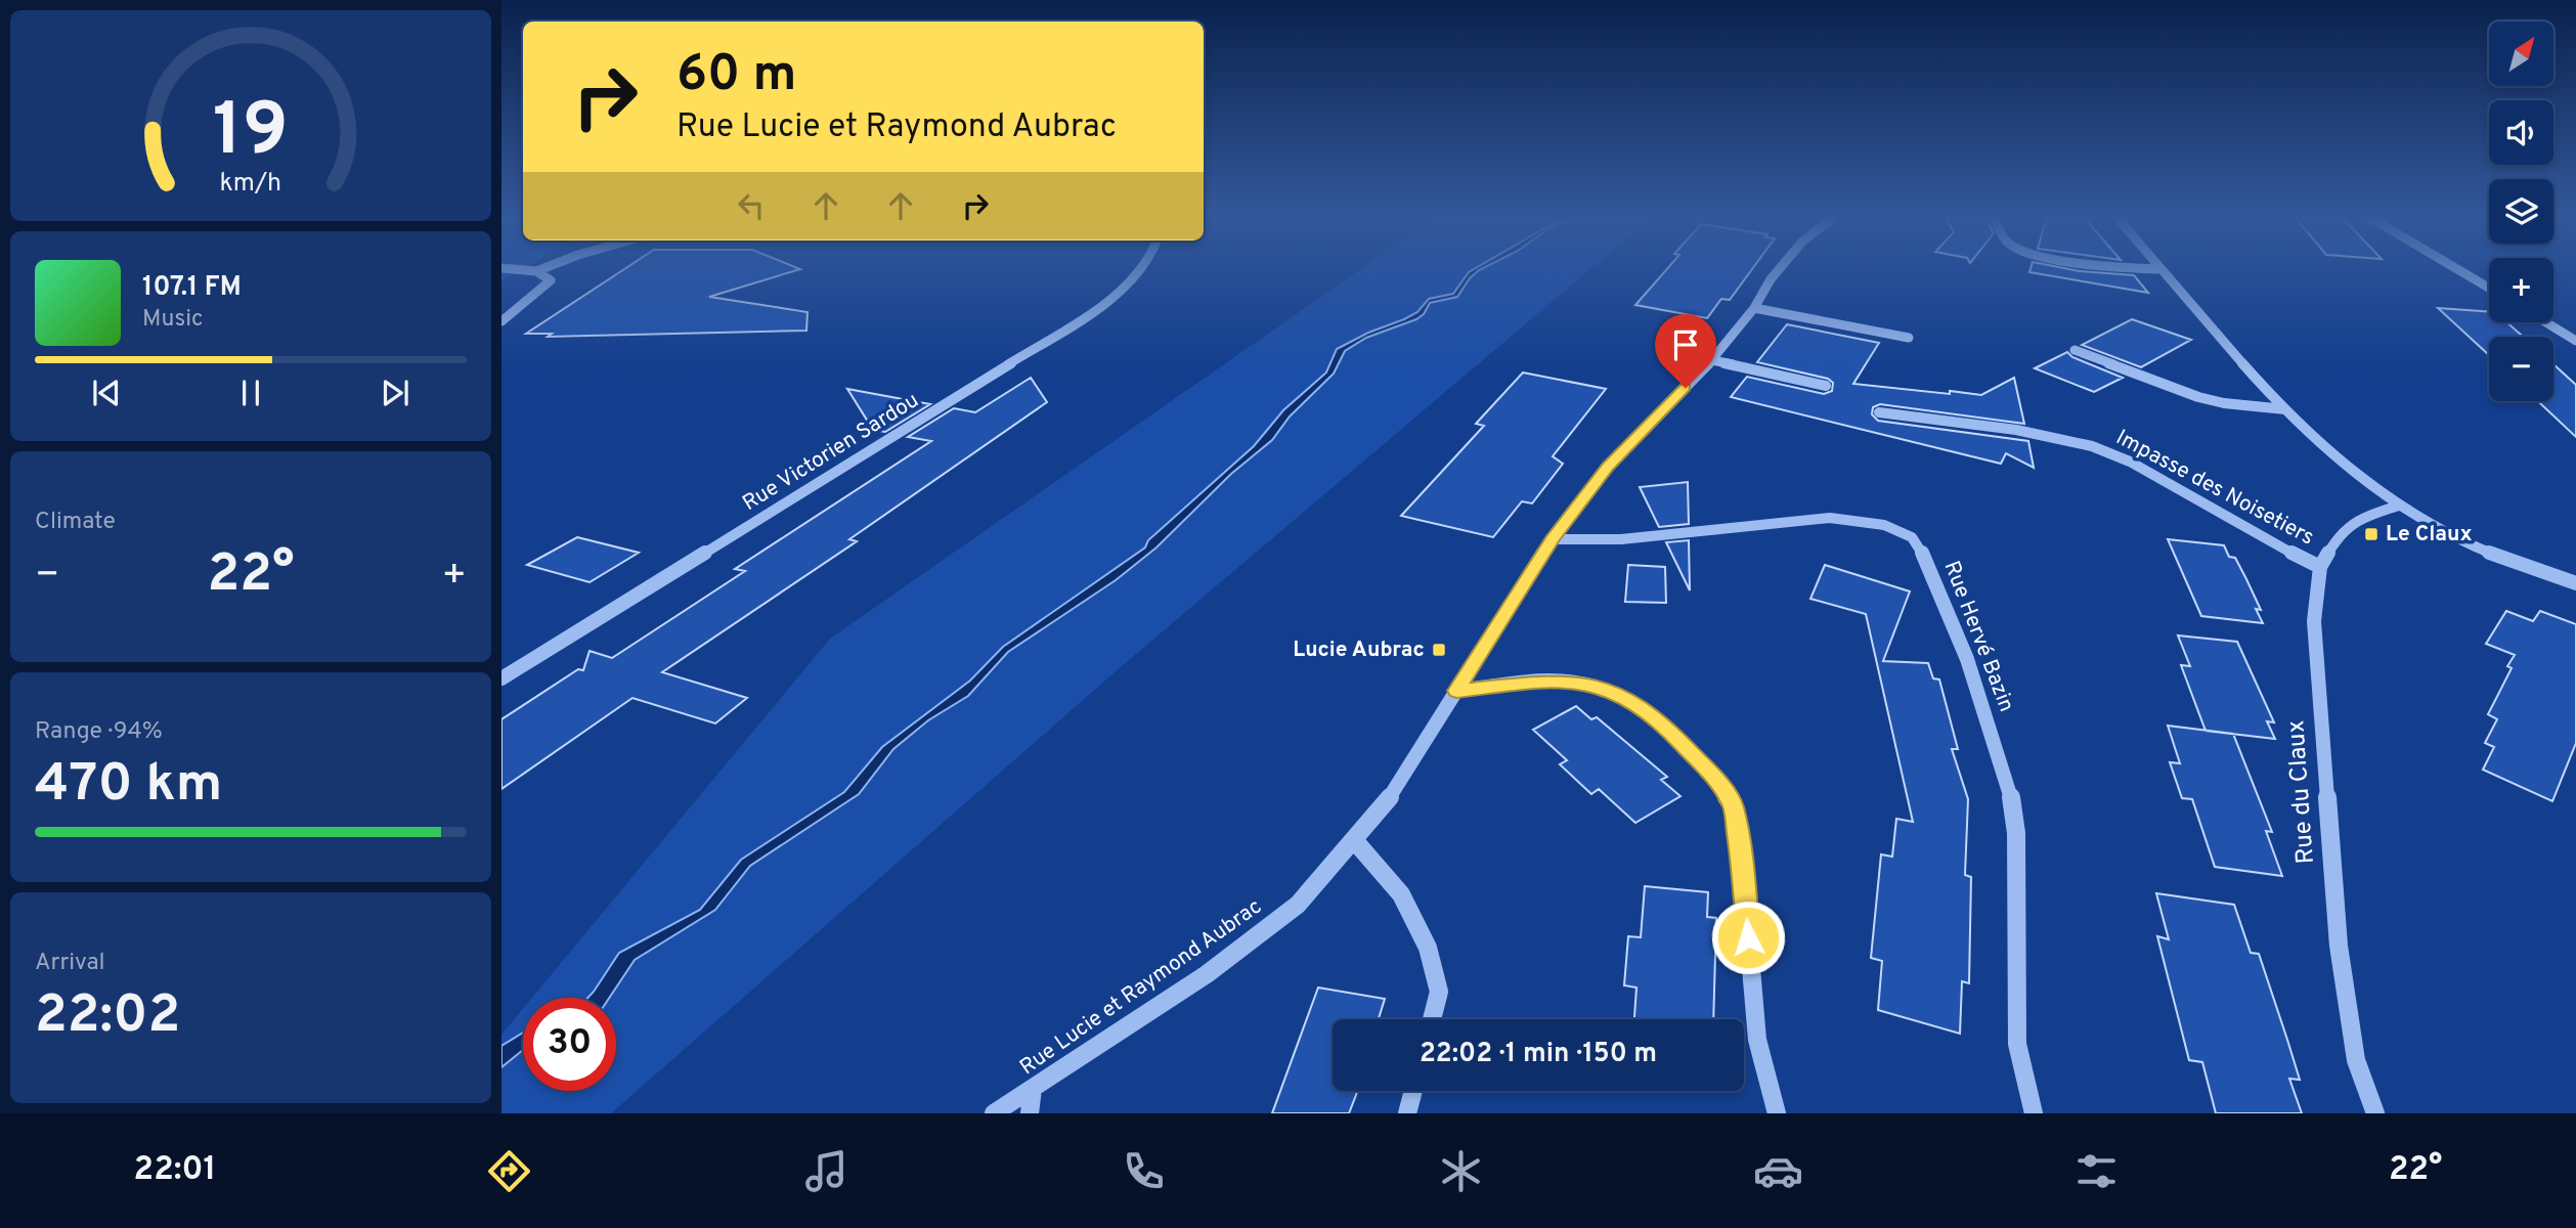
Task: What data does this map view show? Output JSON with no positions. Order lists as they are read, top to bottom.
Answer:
{
  "streets": {
    "street": [
      "Rue Victorien Sardou",
      "Impasse des Noisetiers",
      "Rue Hervé Bazin",
      "Rue du Claux",
      "Rue Lucie et Raymond Aubrac"
    ]
  },
  "crossings": [
    ["Impasse des Noisetiers", "Rue du Claux"],
    ["Rue Hervé Bazin", "Rue Lucie et Raymond Aubrac"]
  ],
  "places": {
    "transit": ["Le Claux", "Lucie Aubrac"]
  },
  "north": "top right",
  "page": {
    "map_buttons": ["+", "−"],
    "turn": ["60 m", "Rue Lucie et Raymond Aubrac"],
    "song": ["107.1 FM", "Music"],
    "tile": [
      "Climate",
      ["Range · 94%", "470 km"],
      ["Arrival", "22:02"]
    ],
    "heat": ["−", "22°", "+"],
    "limit": "30",
    "trip": "22:02 · 1 min · 150 m",
    "tabs": ["22:01", "22°"],
    "gauge": ["19", "km/h"]
  }
}
